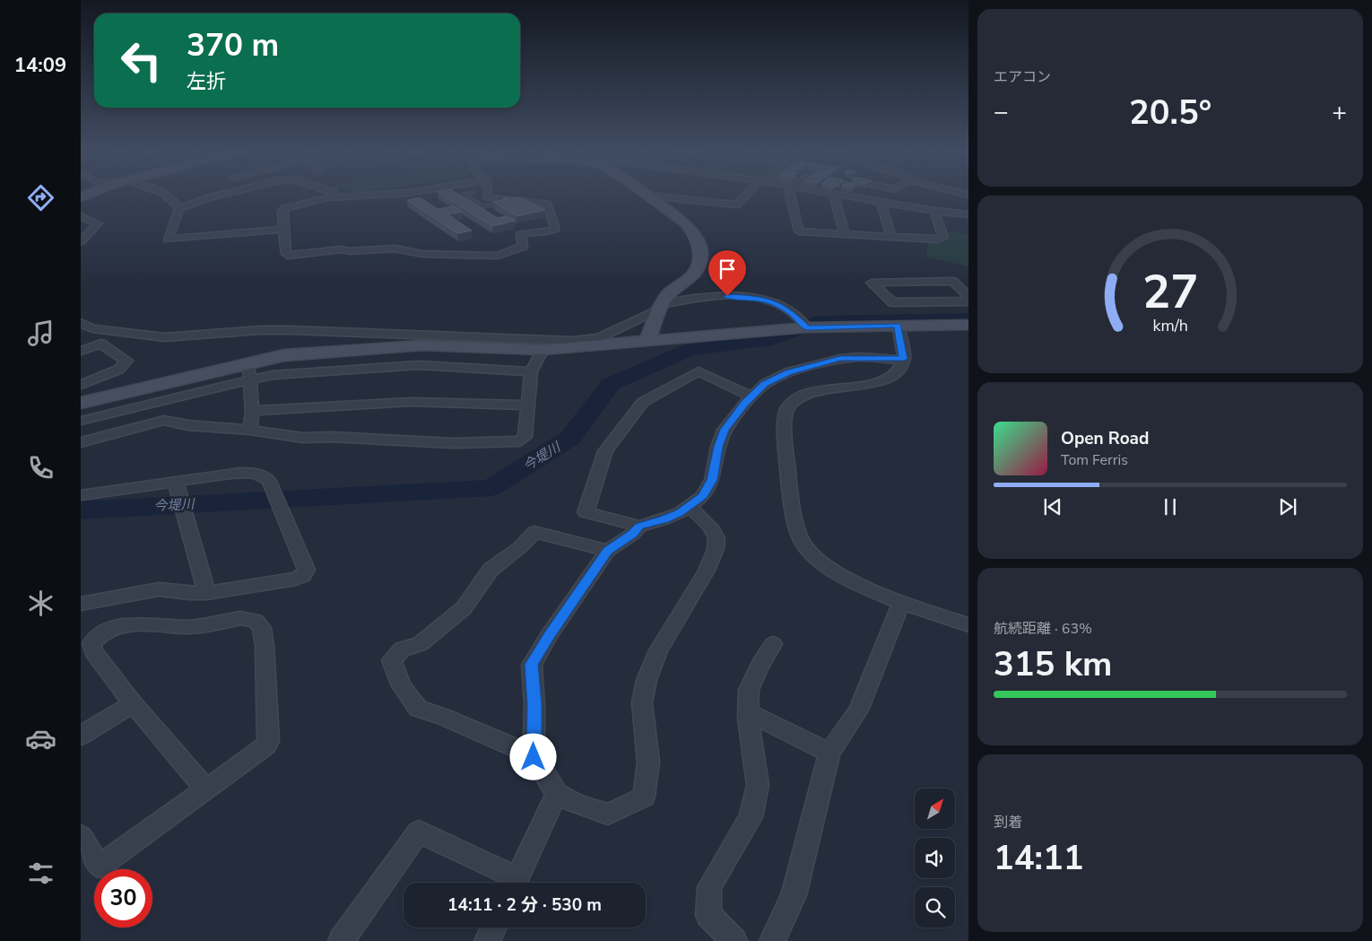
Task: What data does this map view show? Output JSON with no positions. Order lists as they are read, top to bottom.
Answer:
{
  "water": ["今堤川"],
  "north": "top right",
  "page": {
    "tabs": "14:09",
    "tile": [
      "エアコン",
      ["航続距離 · 63%", "315 km"],
      ["到着", "14:11"]
    ],
    "turn": ["370 m", "左折"],
    "heat": ["−", "20.5°", "+"],
    "song": ["Open Road", "Tom Ferris"],
    "limit": "30",
    "trip": "14:11 · 2 分 · 530 m",
    "gauge": ["27", "km/h"]
  }
}
